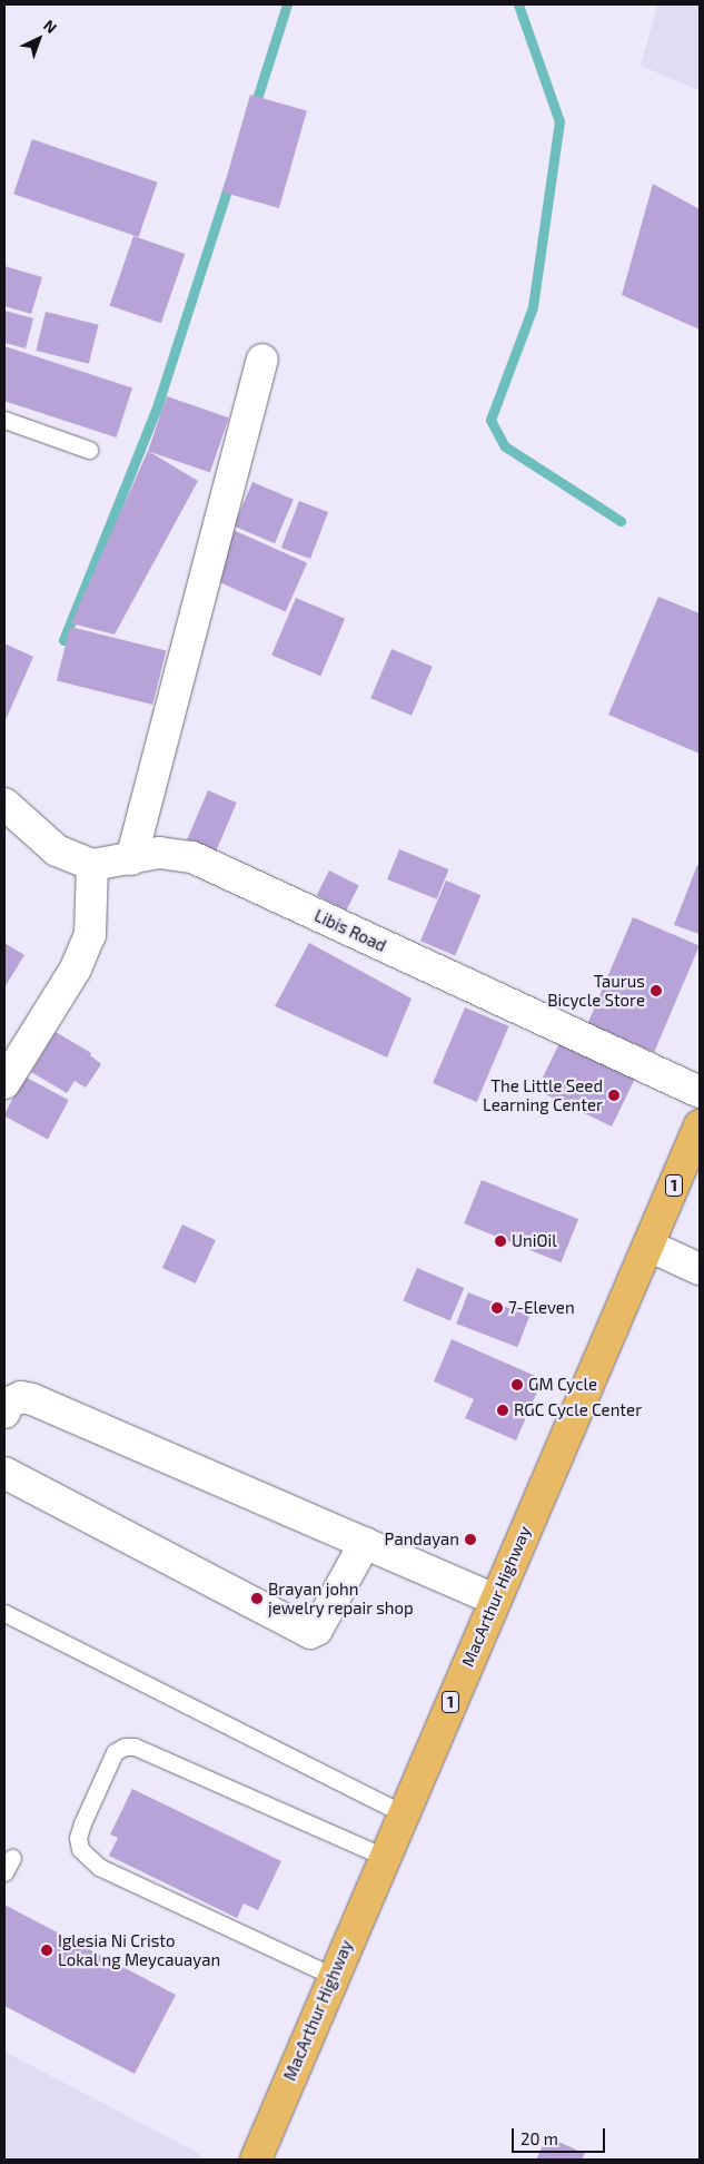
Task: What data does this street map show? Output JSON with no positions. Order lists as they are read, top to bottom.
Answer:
{
  "streets": {
    "highway": ["1", "MacArthur Highway"],
    "street": ["Libis Road"]
  },
  "places": [
    "Taurus Bicycle Store",
    "The Little Seed Learning Center",
    "UniOil",
    "7-Eleven",
    "GM Cycle",
    "RGC Cycle Center",
    "Pandayan",
    "Brayan john jewelry repair shop",
    "Iglesia Ni Cristo Lokal ng Meycauayan"
  ],
  "scale_bar": "20 m",
  "north": "top right"
}
